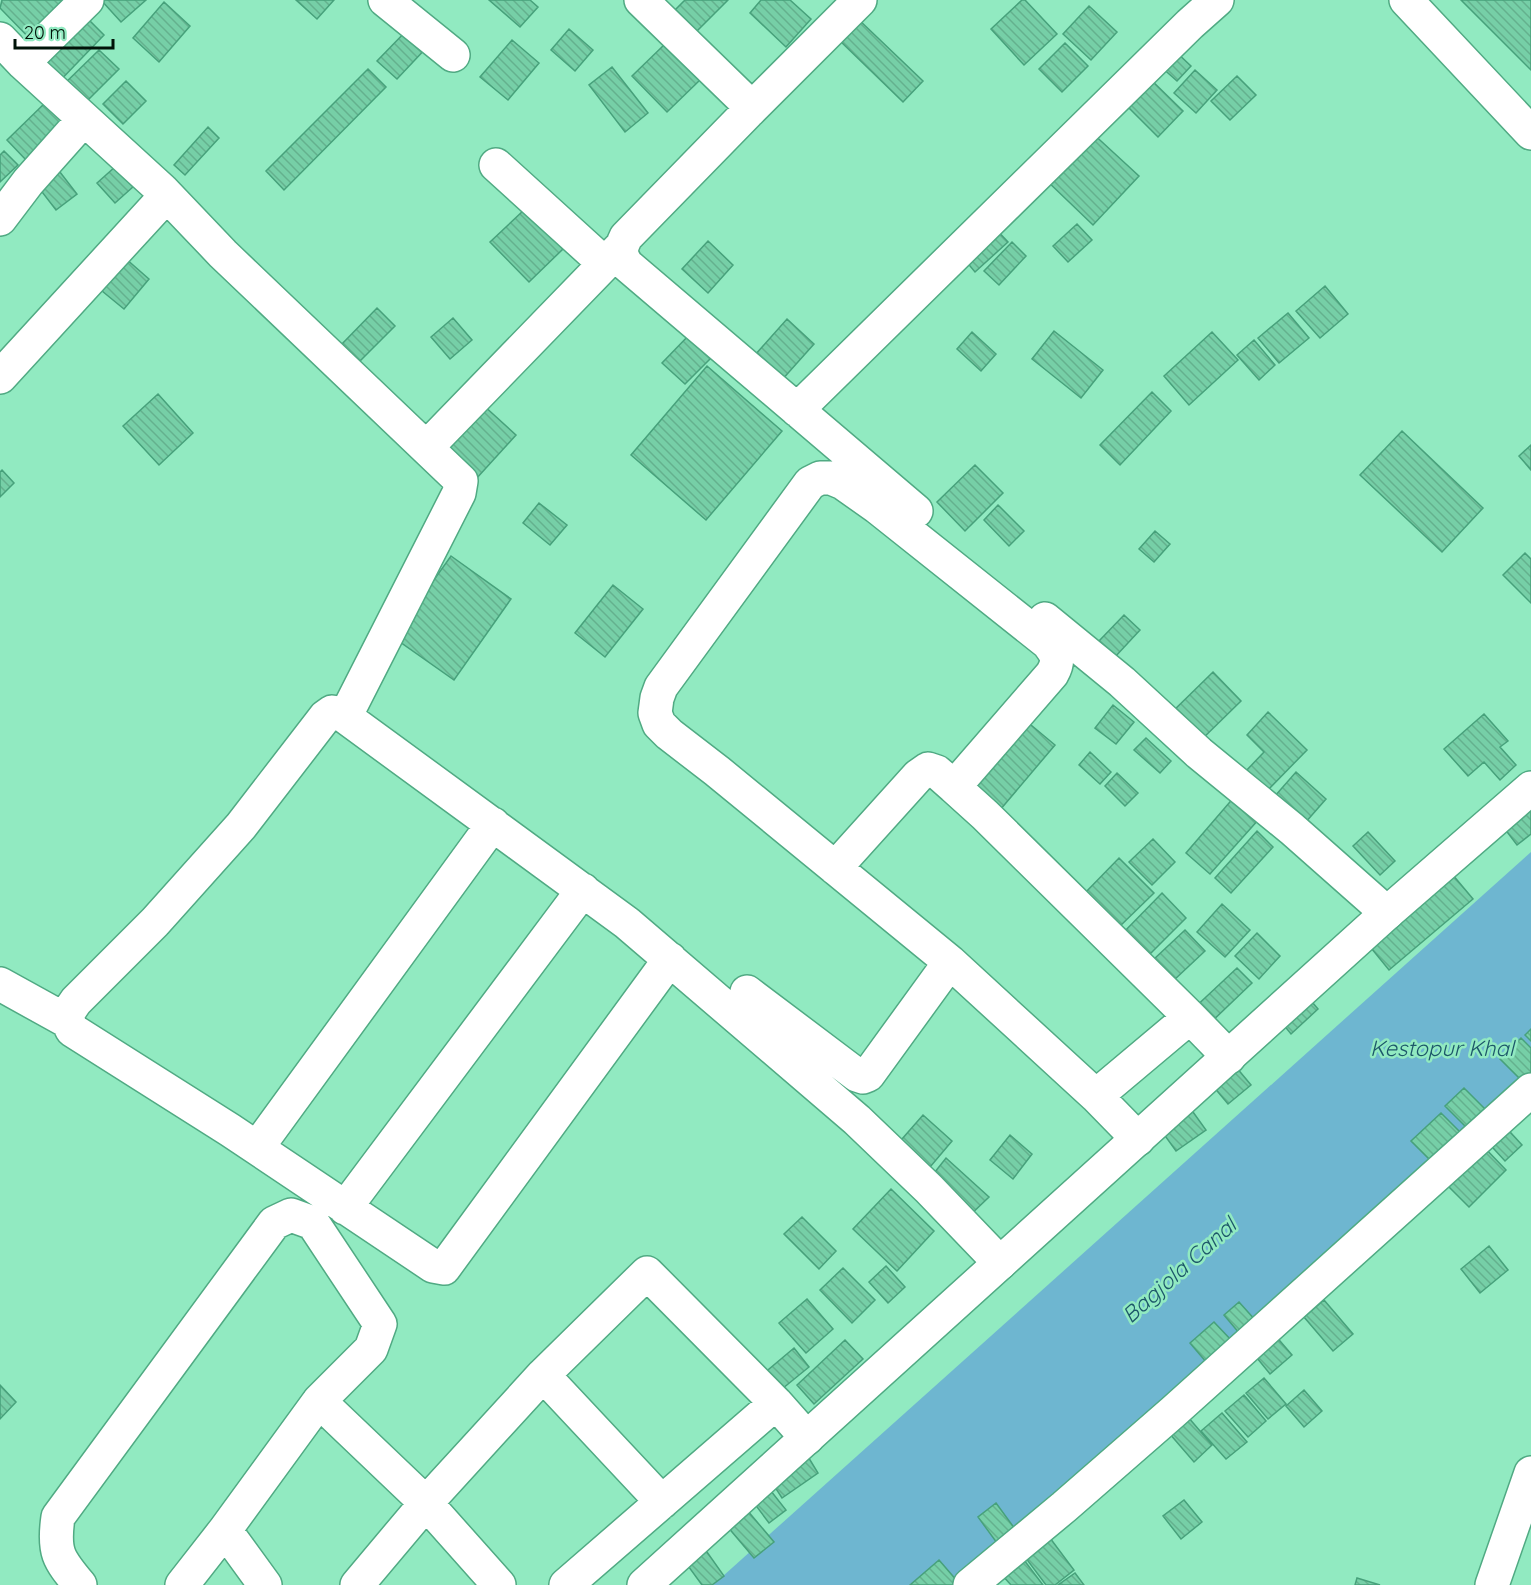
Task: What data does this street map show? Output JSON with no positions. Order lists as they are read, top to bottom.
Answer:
{
  "water": ["Kestopur Khal", "Bagjola Canal"],
  "scale_bar": "20 m"
}
